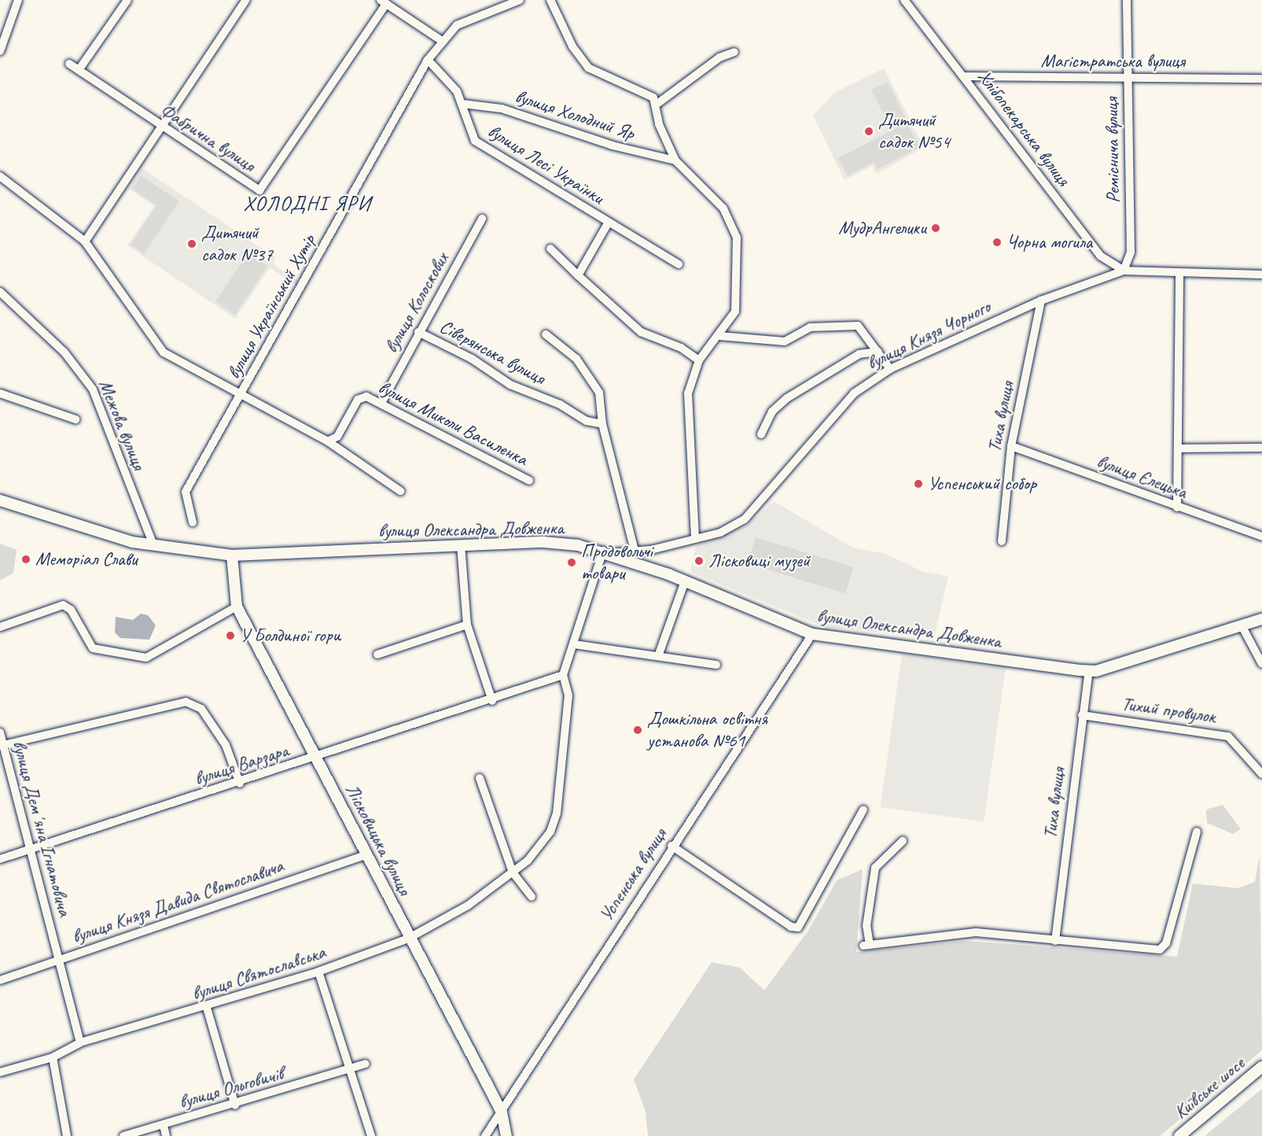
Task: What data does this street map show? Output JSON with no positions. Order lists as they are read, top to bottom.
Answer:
{
  "streets": {
    "main road": ["вулиця Олександра Довженка", "Лісковицька вулиця", "Київське шосе"],
    "street": [
      "Магістратська вулиця",
      "вулиця Холодний Яр",
      "Хлібопекарська вулиця",
      "Фабрична вулиця",
      "Реміснича вулиця",
      "вулиця Лесі Українки",
      "вулиця Колоскових",
      "вулиця Український Хутір",
      "вулиця Князя Чорного",
      "Сіверянська вулиця",
      "Тиха вулиця",
      "вулиця Миколи Василенка",
      "Межова вулиця",
      "вулиця Єлецька",
      "Тихий провулок",
      "вулиця Варзара",
      "вулиця Демʼяна Ігнатовича",
      "Успенська вулиця",
      "вулиця Князя Давида Святославича",
      "вулиця Святославська",
      "вулиця Ольговичів"
    ]
  },
  "crossings": [
    ["Магістратська вулиця", "Хлібопекарська вулиця"],
    ["Магістратська вулиця", "Реміснича вулиця"],
    ["вулиця Холодний Яр", "вулиця Лесі Українки"],
    ["Хлібопекарська вулиця", "Реміснича вулиця"],
    ["Хлібопекарська вулиця", "вулиця Князя Чорного"],
    ["Реміснича вулиця", "вулиця Князя Чорного"],
    ["вулиця Лесі Українки", "вулиця Український Хутір"],
    ["вулиця Колоскових", "Сіверянська вулиця"],
    ["вулиця Колоскових", "вулиця Миколи Василенка"],
    ["вулиця Князя Чорного", "Сіверянська вулиця"],
    ["вулиця Князя Чорного", "Тиха вулиця"],
    ["вулиця Князя Чорного", "вулиця Олександра Довженка"],
    ["Тиха вулиця", "вулиця Єлецька"],
    ["Тиха вулиця", "вулиця Олександра Довженка"],
    ["Тиха вулиця", "Тихий провулок"],
    ["Межова вулиця", "вулиця Олександра Довженка"],
    ["вулиця Олександра Довженка", "Лісковицька вулиця"],
    ["вулиця Олександра Довженка", "Успенська вулиця"],
    ["вулиця Варзара", "вулиця Демʼяна Ігнатовича"],
    ["вулиця Варзара", "Лісковицька вулиця"],
    ["вулиця Варзара", "вулиця Святославська"],
    ["вулиця Демʼяна Ігнатовича", "вулиця Князя Давида Святославича"],
    ["вулиця Демʼяна Ігнатовича", "вулиця Святославська"],
    ["Лісковицька вулиця", "Успенська вулиця"],
    ["Лісковицька вулиця", "вулиця Князя Давида Святославича"],
    ["Лісковицька вулиця", "вулиця Святославська"]
  ],
  "districts": ["ХОЛОДНІ ЯРИ"],
  "places": [
    "Дитячий садок №54",
    "МудрАнгелики",
    "Чорна могила",
    "Дитячий садок №37",
    "Успенський собор",
    "Меморіал Слави",
    "Лісковиці музей",
    "Продовольчі товари",
    "У Болдиної гори",
    "Дошкільна освітня установа №61"
  ]
}
